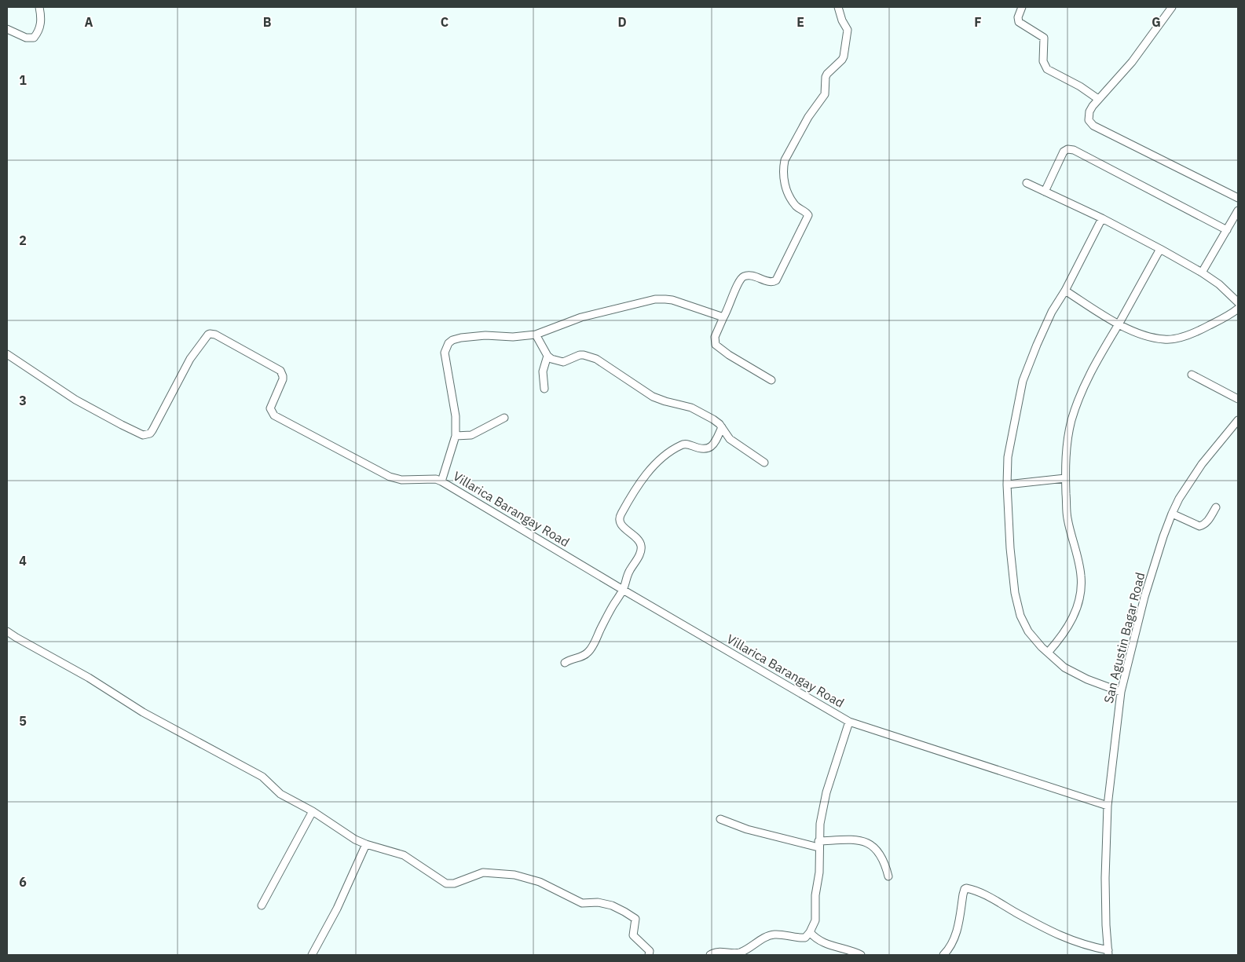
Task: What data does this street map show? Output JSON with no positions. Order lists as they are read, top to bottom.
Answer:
{
  "streets": {
    "street": ["Villarica Barangay Road", "San Agustin Bagar Road"]
  },
  "crossings": [
    ["Villarica Barangay Road", "San Agustin Bagar Road"]
  ],
  "grid": {
    "columns": [
      "A",
      "B",
      "C",
      "D",
      "E",
      "F",
      "G"
    ],
    "rows": [
      "1",
      "2",
      "3",
      "4",
      "5",
      "6"
    ]
  }
}
